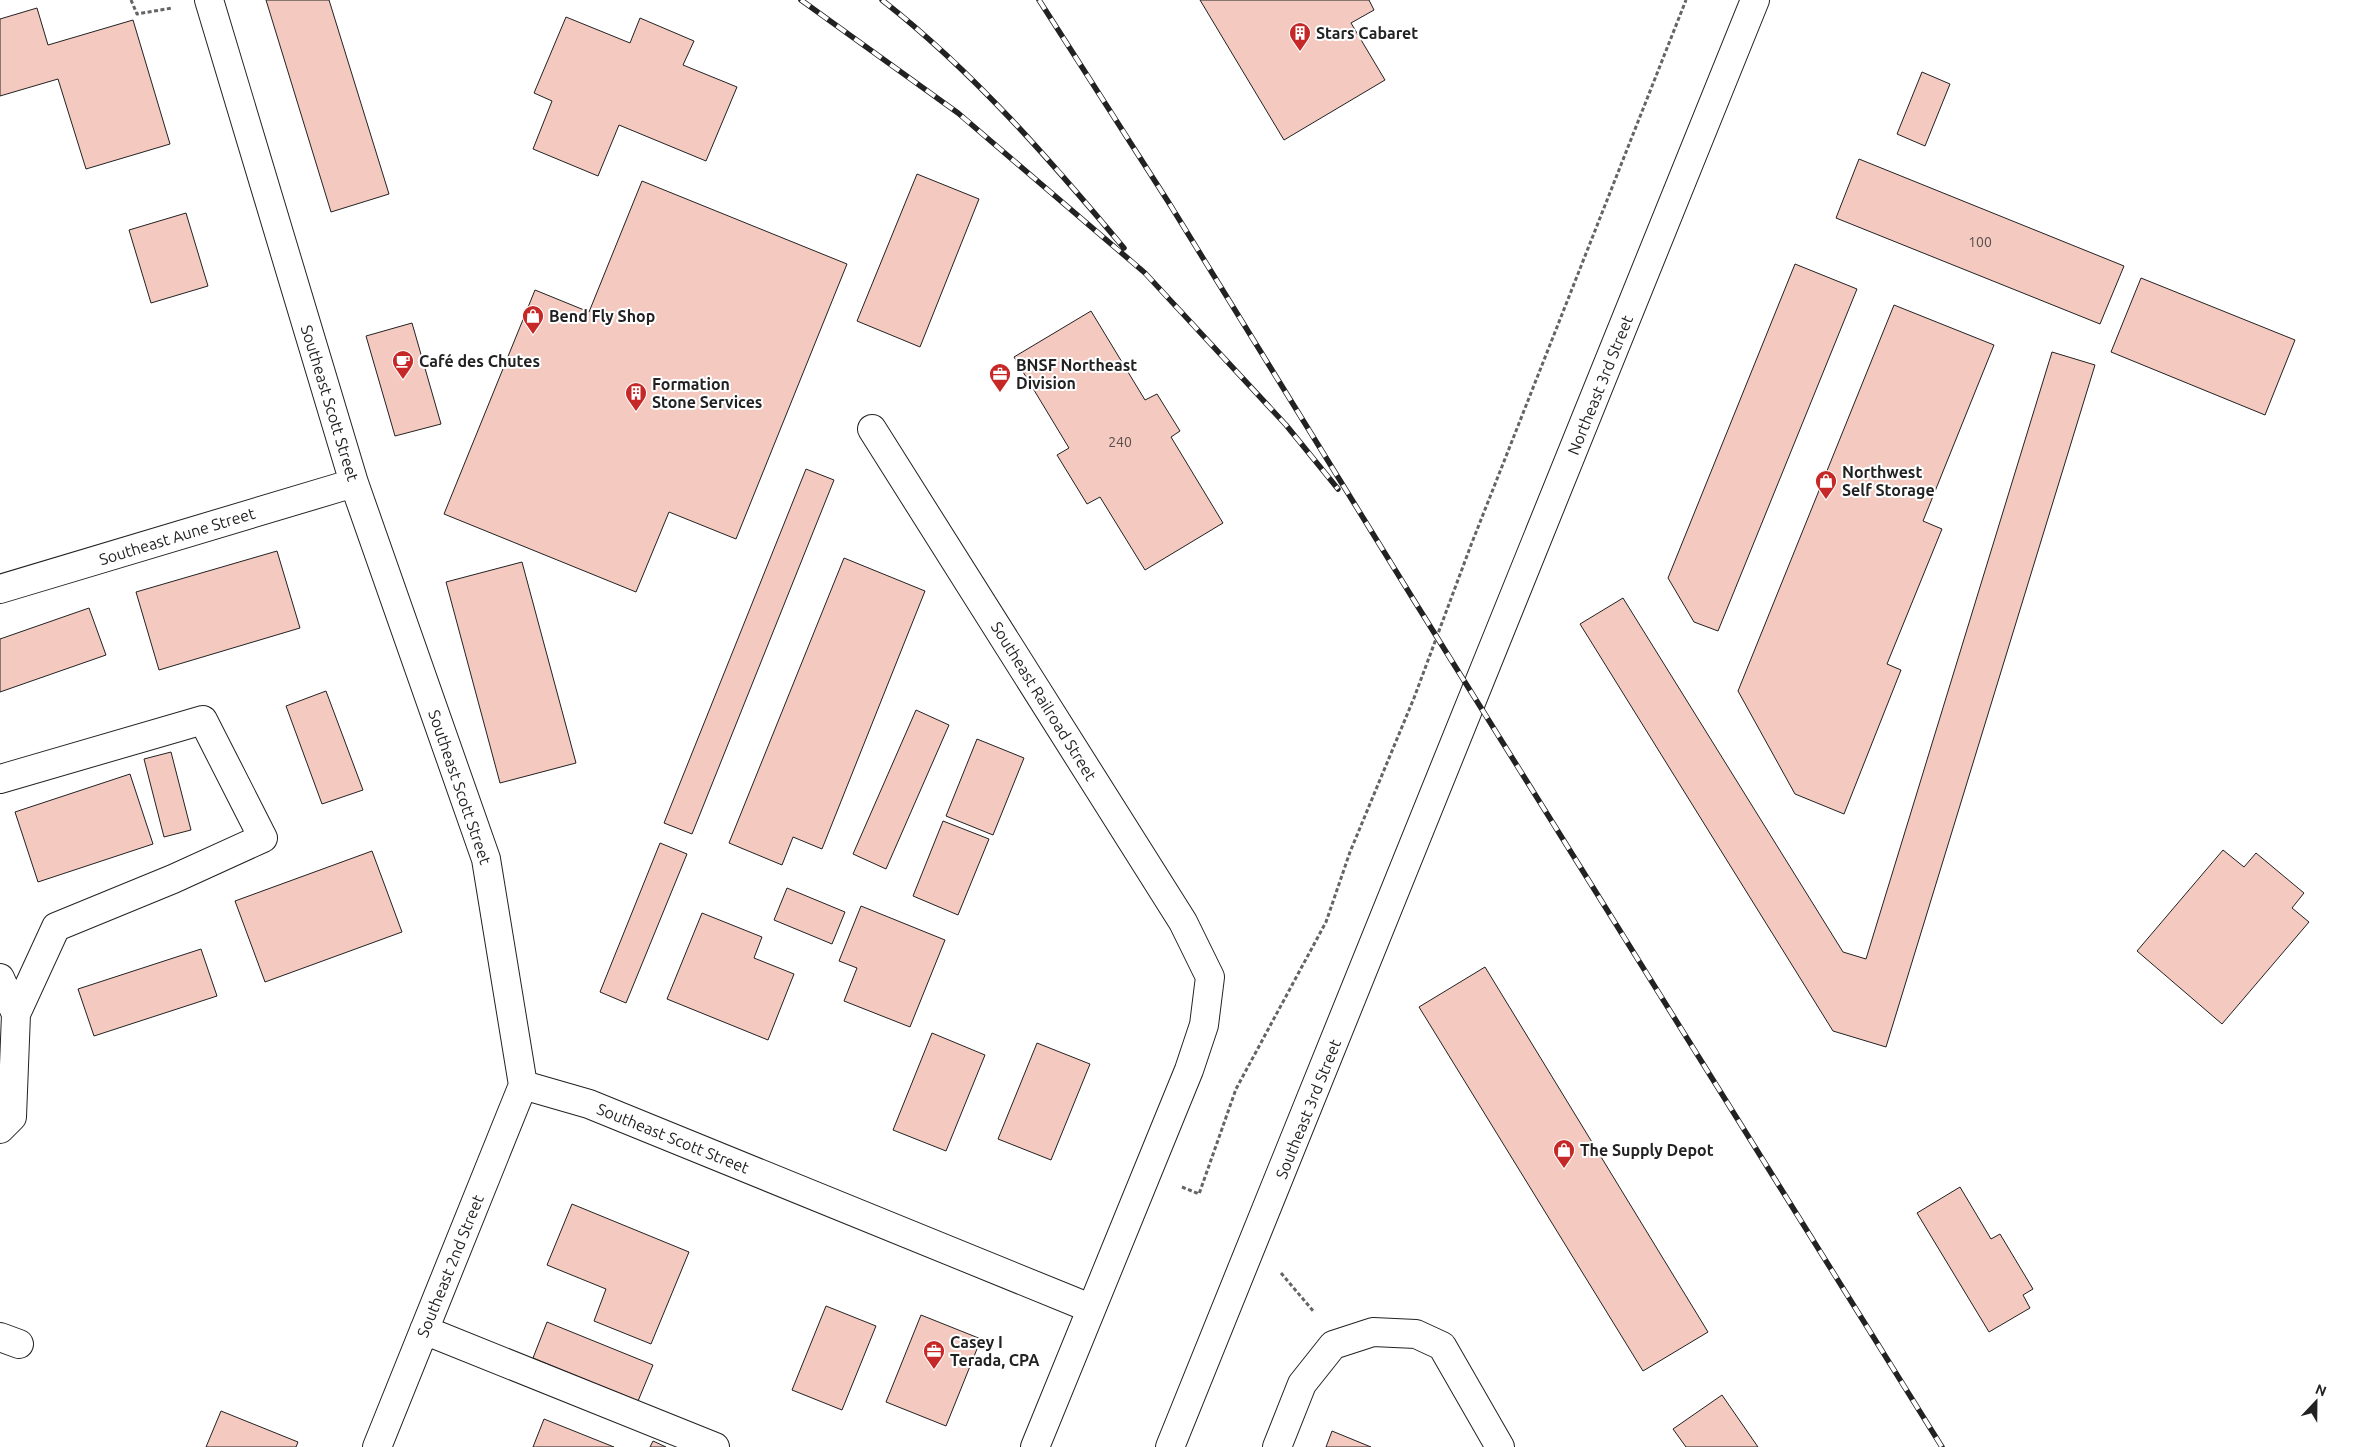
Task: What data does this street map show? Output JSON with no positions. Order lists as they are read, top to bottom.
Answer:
{
  "streets": {
    "street": [
      "Northeast 3rd Street",
      "Southeast Scott Street",
      "Southeast Aune Street",
      "Southeast Railroad Street",
      "Southeast 3rd Street",
      "Southeast 2nd Street"
    ]
  },
  "crossings": [
    ["Northeast 3rd Street", "Southeast 3rd Street"],
    ["Southeast Scott Street", "Southeast Aune Street"],
    ["Southeast Scott Street", "Southeast 2nd Street"]
  ],
  "places": {
    "building": ["Stars Cabaret", "Formation Stone Services"],
    "shop": ["Bend Fly Shop", "Northwest Self Storage", "The Supply Depot"],
    "cafe": ["Café des Chutes"],
    "office": ["BNSF Northeast Division", "Casey I Terada, CPA"]
  },
  "house_numbers": ["100", "240"],
  "north": "top"
}
